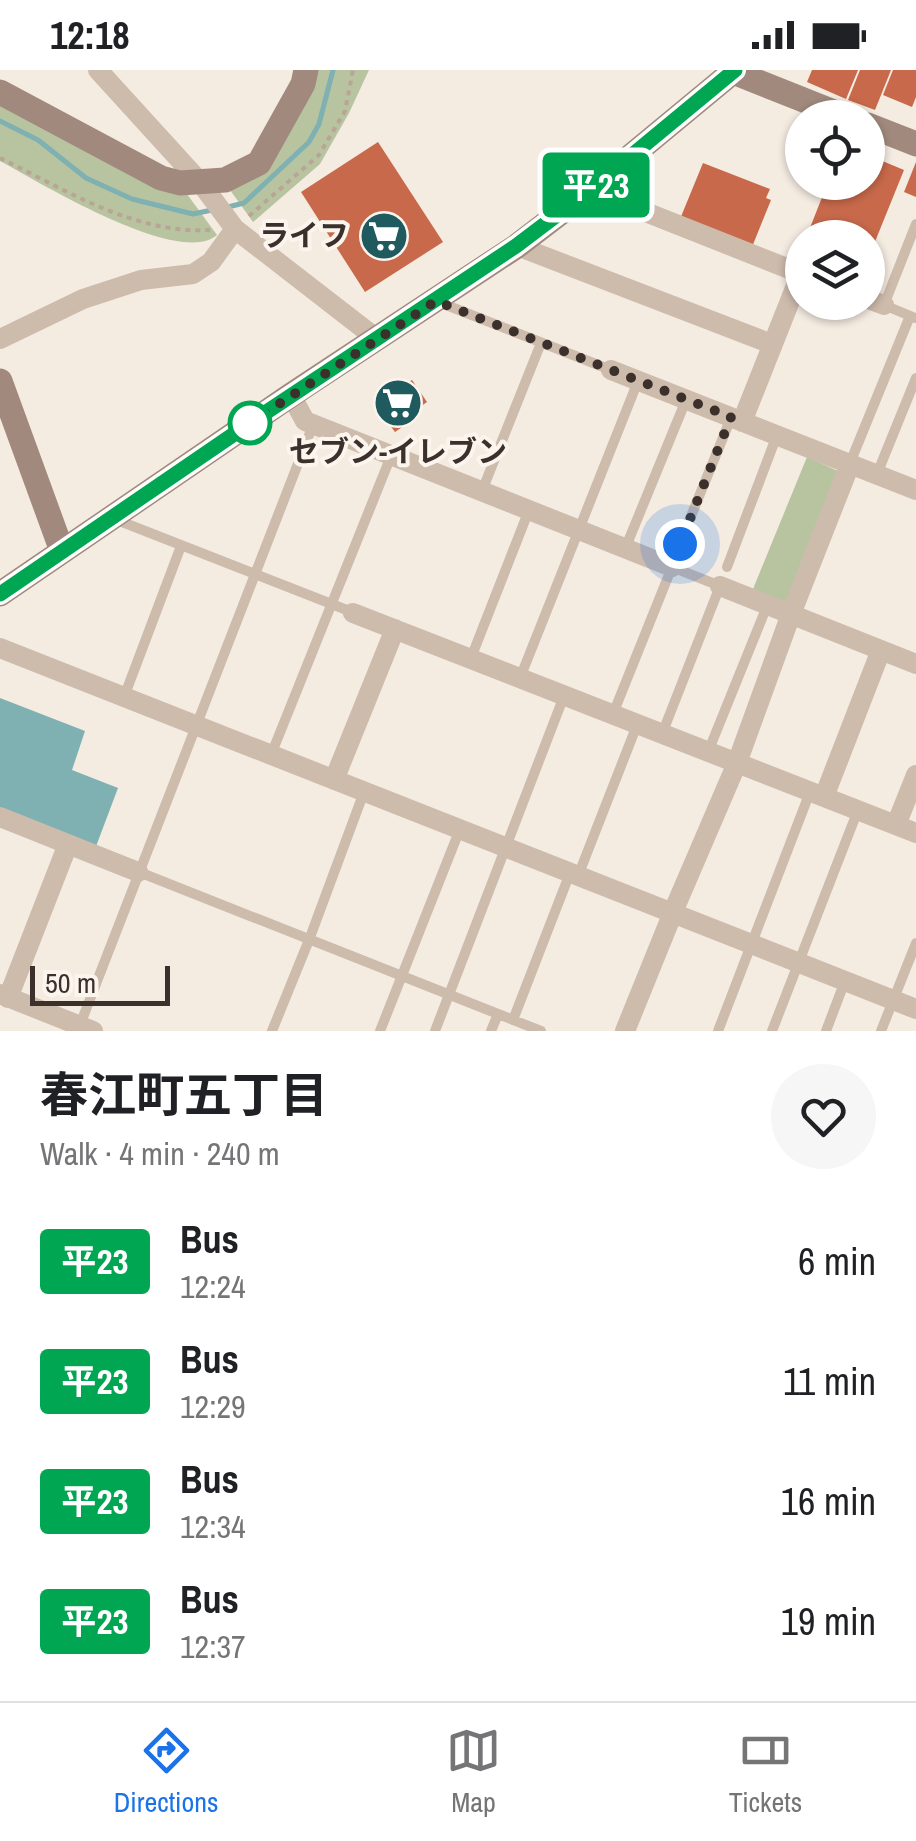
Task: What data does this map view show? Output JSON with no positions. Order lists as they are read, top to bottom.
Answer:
{
  "places": {
    "supermarket": ["ライフ", "セブン-イレブン"]
  },
  "lines": ["bus line 平23"],
  "scale_bar": "50 m",
  "page": {
    "status": "12:18",
    "on_map": "平23",
    "scale": "50 m",
    "heading": ["春江町五丁目", "Walk · 4 min · 240 m"],
    "list": [
      {
        "mark": "平23",
        "name": "Bus",
        "note": "12:24",
        "value": "6 min"
      },
      {
        "mark": "平23",
        "name": "Bus",
        "note": "12:29",
        "value": "11 min"
      },
      {
        "mark": "平23",
        "name": "Bus",
        "note": "12:34",
        "value": "16 min"
      },
      {
        "mark": "平23",
        "name": "Bus",
        "note": "12:37",
        "value": "19 min"
      }
    ],
    "tabs": ["Directions", "Map", "Tickets"]
  }
}
